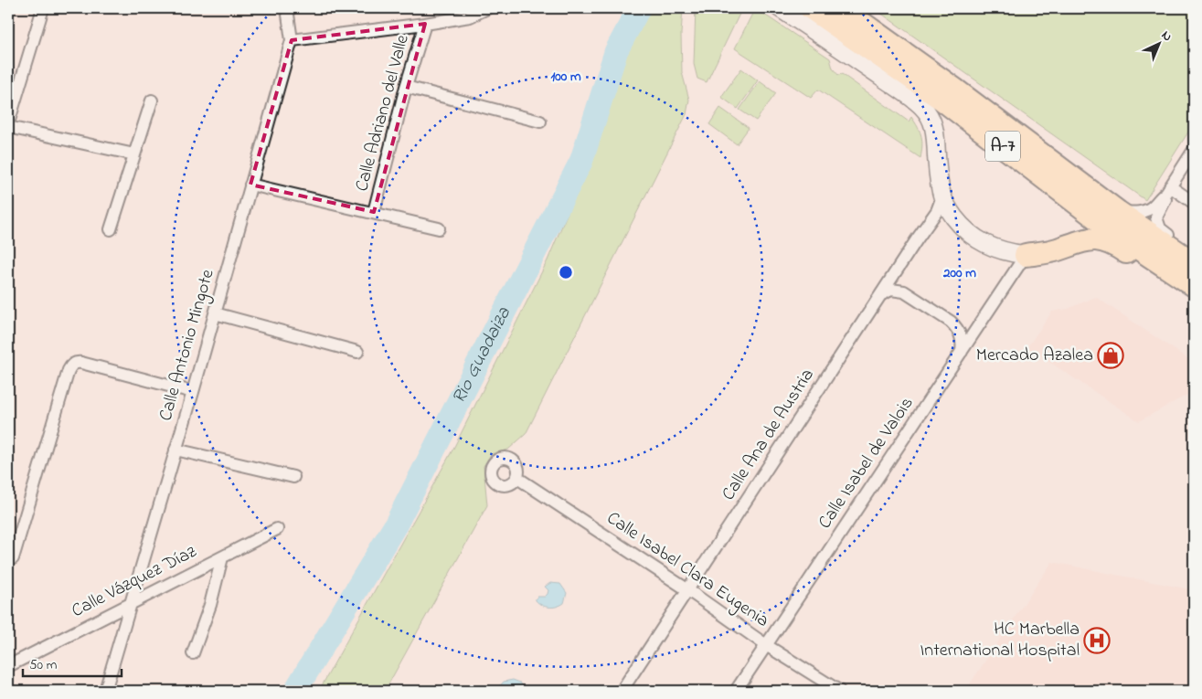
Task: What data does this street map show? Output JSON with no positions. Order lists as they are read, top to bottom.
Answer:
{
  "streets": {
    "highway": ["A-7"],
    "street": [
      "Calle Adriano del Valle",
      "Calle Antonio Mingote",
      "Calle Ana de Austria",
      "Calle Isabel de Valois",
      "Calle Isabel Clara Eugenia",
      "Calle Vázquez Díaz"
    ]
  },
  "crossings": [
    ["Calle Antonio Mingote", "Calle Vázquez Díaz"],
    ["Calle Ana de Austria", "Calle Isabel Clara Eugenia"],
    ["Calle Isabel de Valois", "Calle Isabel Clara Eugenia"]
  ],
  "water": ["Rio Guadaiza"],
  "places": {
    "shop": ["Mercado Azalea"],
    "hospital": ["HC Marbella International Hospital"]
  },
  "scale_bar": "50 m",
  "north": "top right",
  "rings": ["100 m", "200 m"]
}
